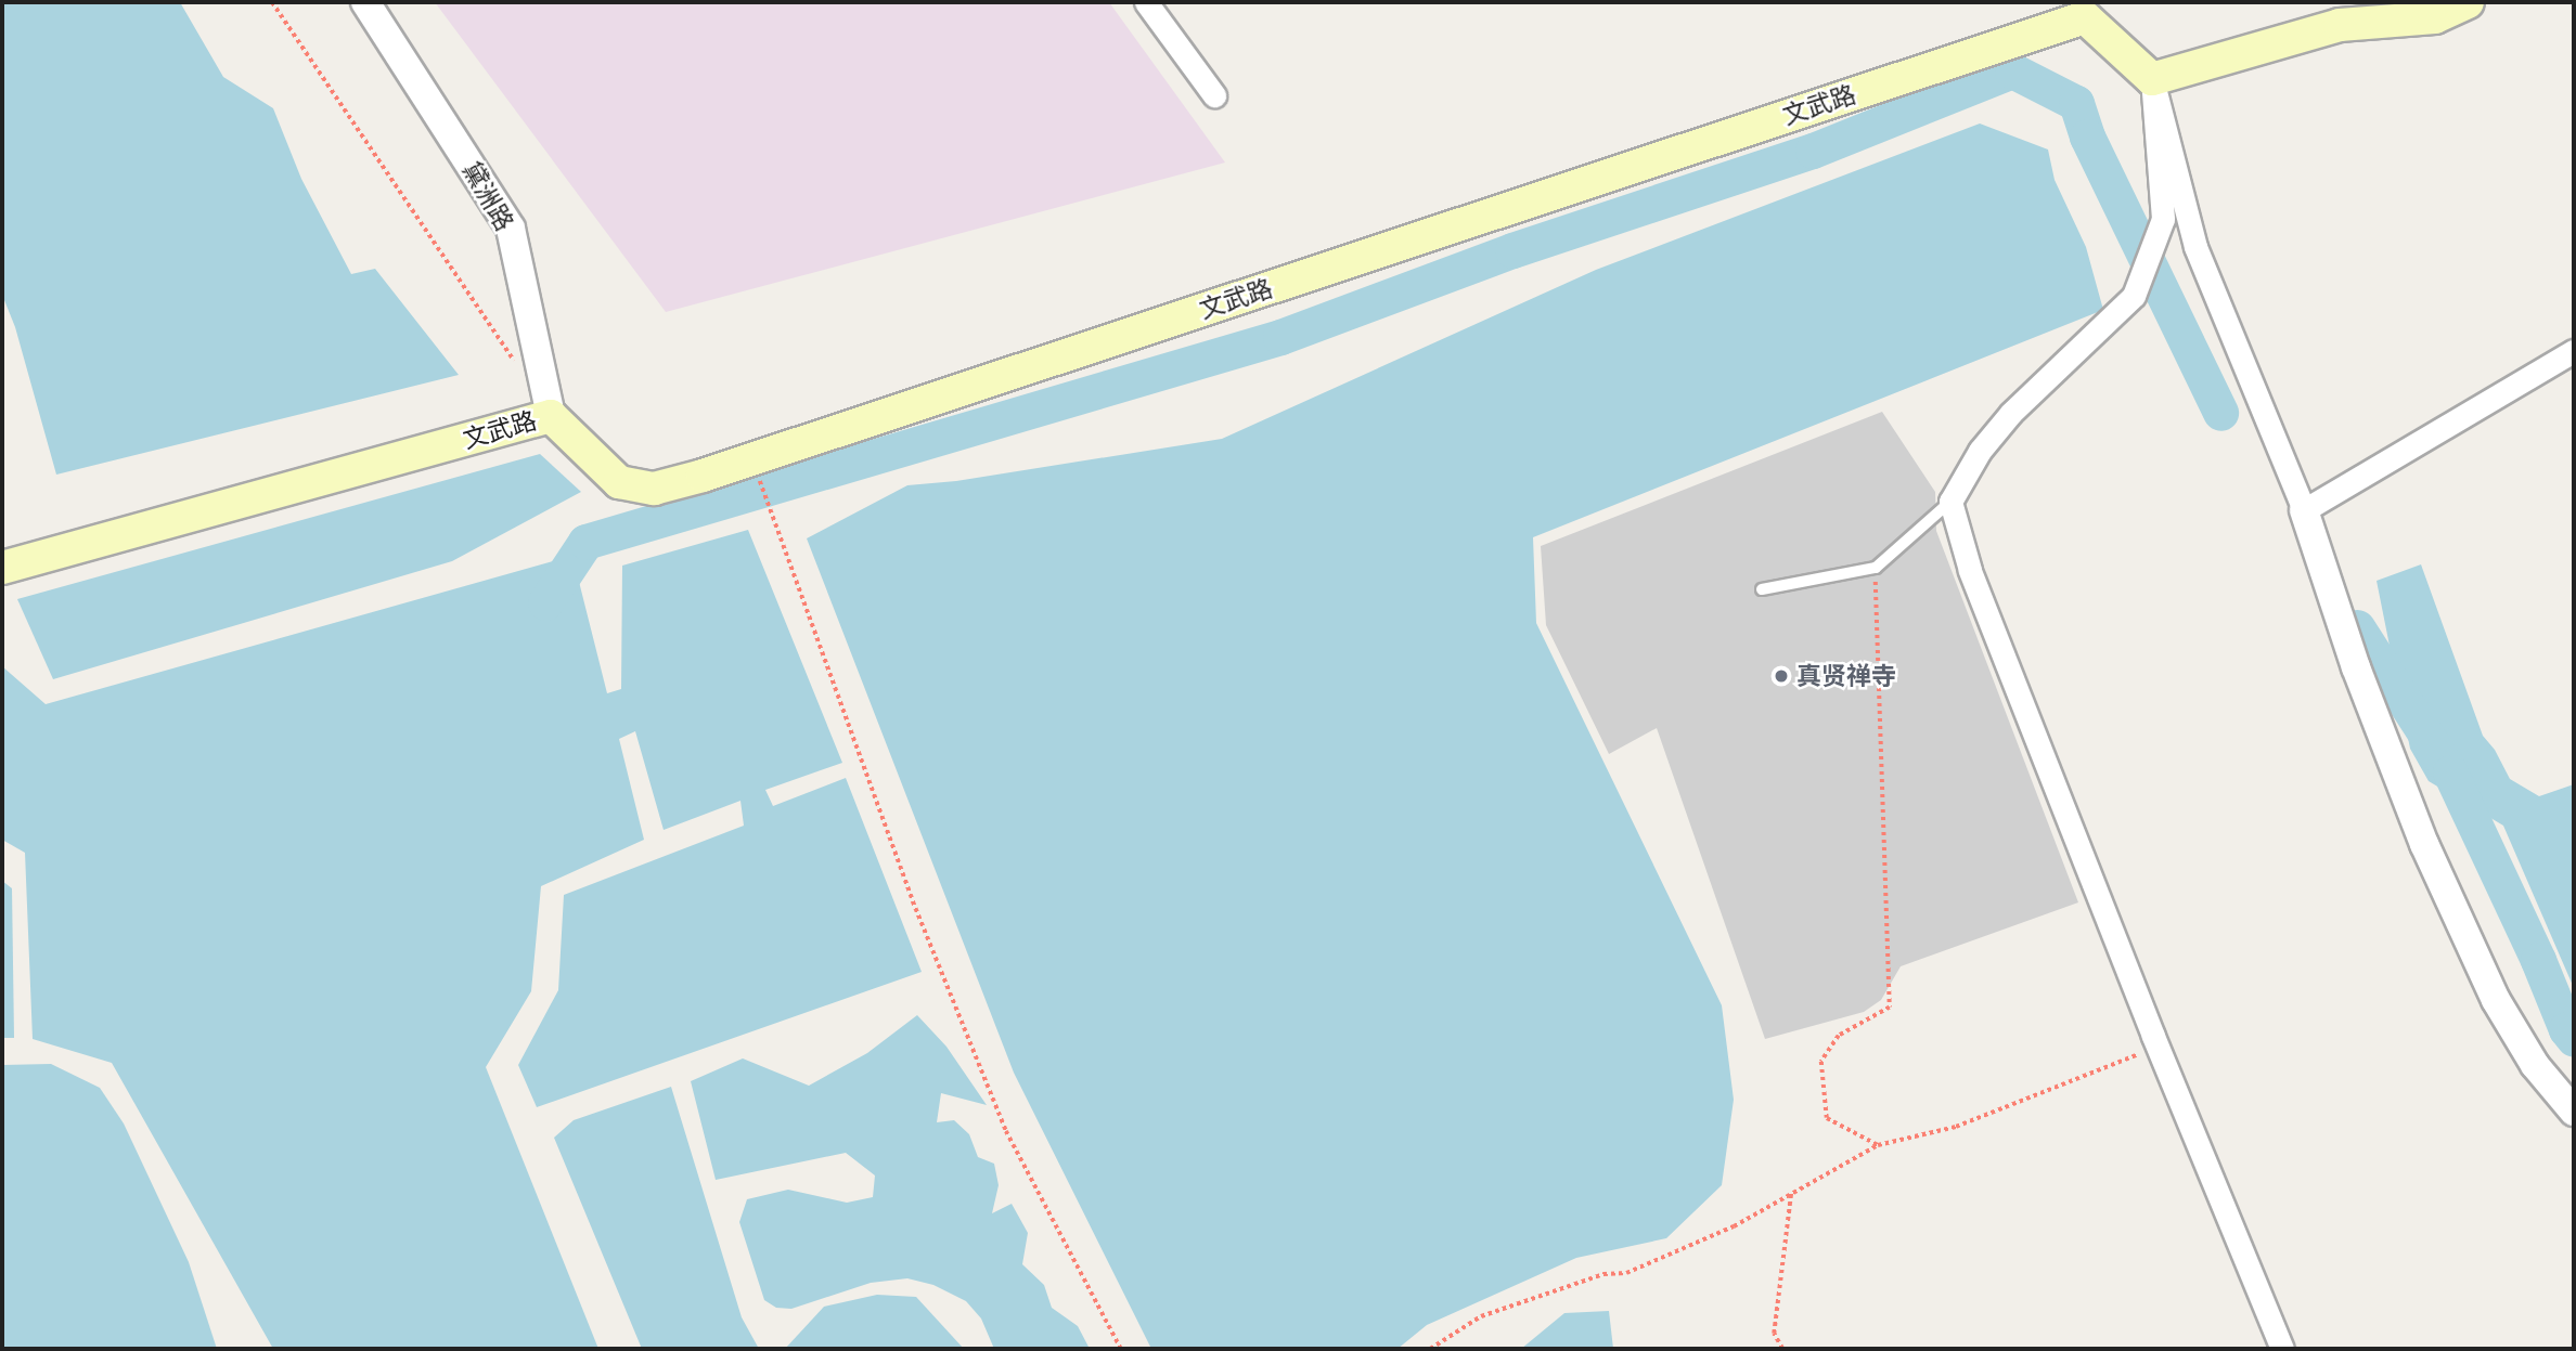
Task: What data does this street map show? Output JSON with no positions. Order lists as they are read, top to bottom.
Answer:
{
  "streets": {
    "main road": ["文武路"],
    "street": ["黛洲路"]
  },
  "crossings": [
    ["文武路", "黛洲路"]
  ],
  "places": ["真贤禅寺"]
}
